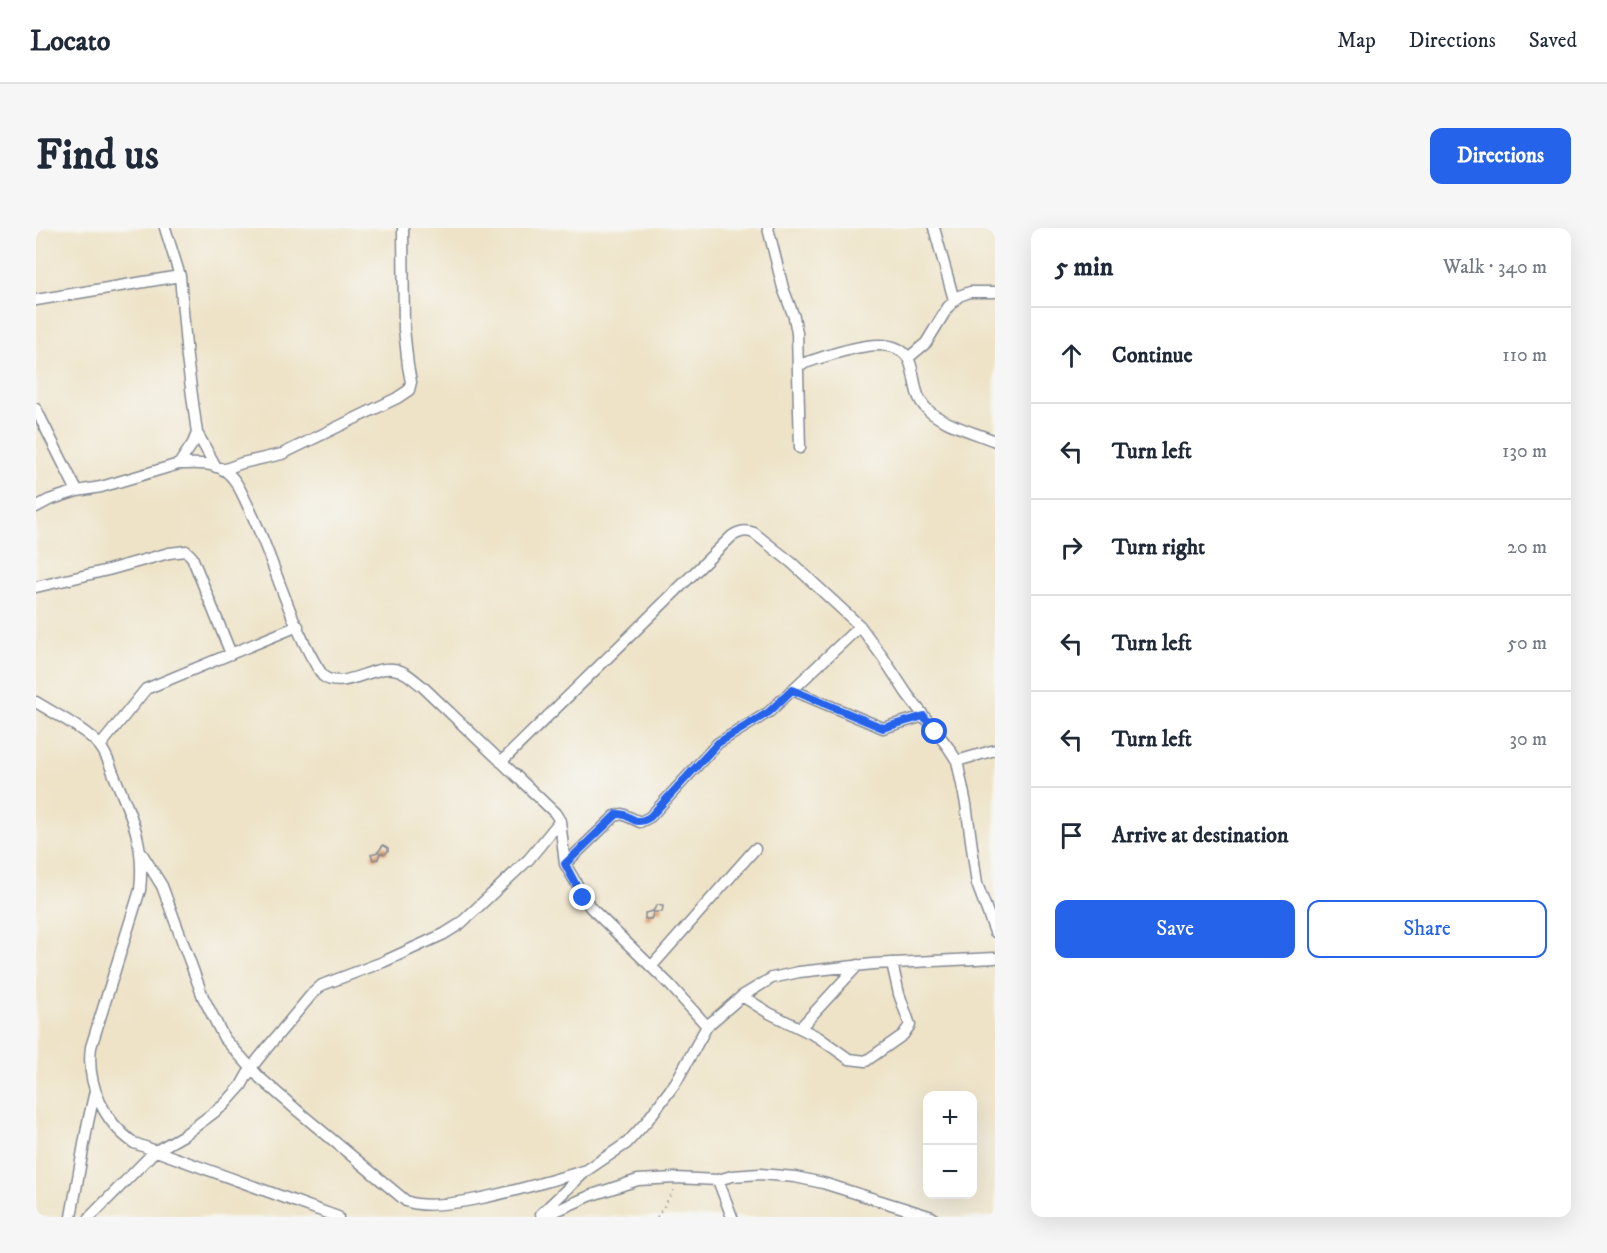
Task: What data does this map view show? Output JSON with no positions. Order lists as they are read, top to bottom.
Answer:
{
  "page": {
    "header": "Locato",
    "nav": ["Map", "Directions", "Saved"],
    "buttons": [
      "Directions",
      ["Save", "Share"]
    ],
    "title": "Find us",
    "heading": ["5 min", "Walk · 340 m"],
    "list": [
      ["Continue", "110 m"],
      ["Turn left", "130 m"],
      ["Turn right", "20 m"],
      ["Turn left", "50 m"],
      ["Turn left", "30 m"],
      "Arrive at destination"
    ],
    "map_buttons": ["+", "−"]
  }
}
